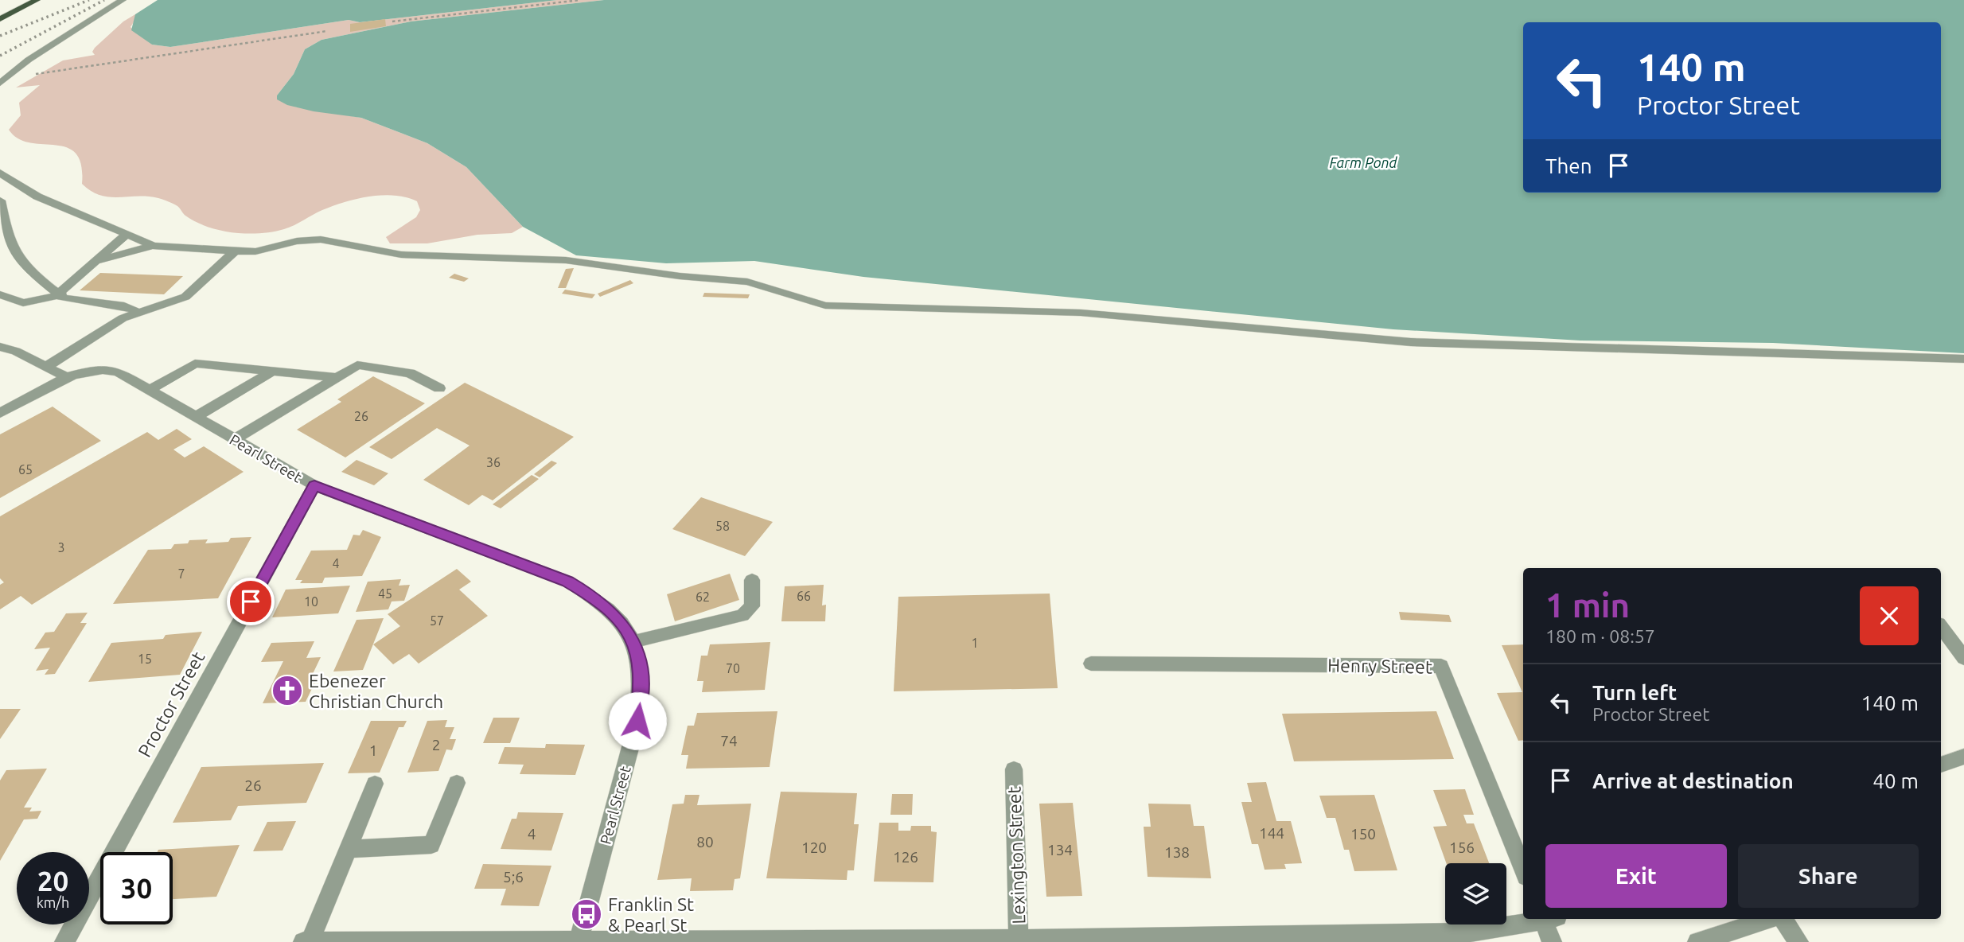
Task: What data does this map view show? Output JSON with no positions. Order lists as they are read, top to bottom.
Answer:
{
  "streets": {
    "street": [
      "Pearl Street",
      "Henry Street",
      "Proctor Street",
      "Lexington Street"
    ]
  },
  "crossings": [
    ["Pearl Street", "Proctor Street"]
  ],
  "water": ["Farm Pond"],
  "places": {
    "church": ["Ebenezer Christian Church"],
    "bus stop": ["Franklin St & Pearl St"]
  },
  "house_numbers": [
    "26",
    "36",
    "65",
    "58",
    "3",
    "4",
    "7",
    "45",
    "66",
    "62",
    "10",
    "57",
    "1",
    "15",
    "70",
    "74",
    "2",
    "1",
    "26",
    "144",
    "4",
    "150",
    "80",
    "120",
    "156",
    "134",
    "138",
    "126",
    "5;6"
  ],
  "page": {
    "turn": ["140 m", "Proctor Street"],
    "then": "Then",
    "heading": ["1 min", "180 m · 08:57"],
    "list": [
      {
        "name": "Turn left",
        "note": "Proctor Street",
        "value": "140 m"
      },
      {
        "name": "Arrive at destination",
        "value": "40 m"
      }
    ],
    "buttons": ["Exit", "Share"],
    "speed": "20 km/h",
    "limit": "30"
  }
}
